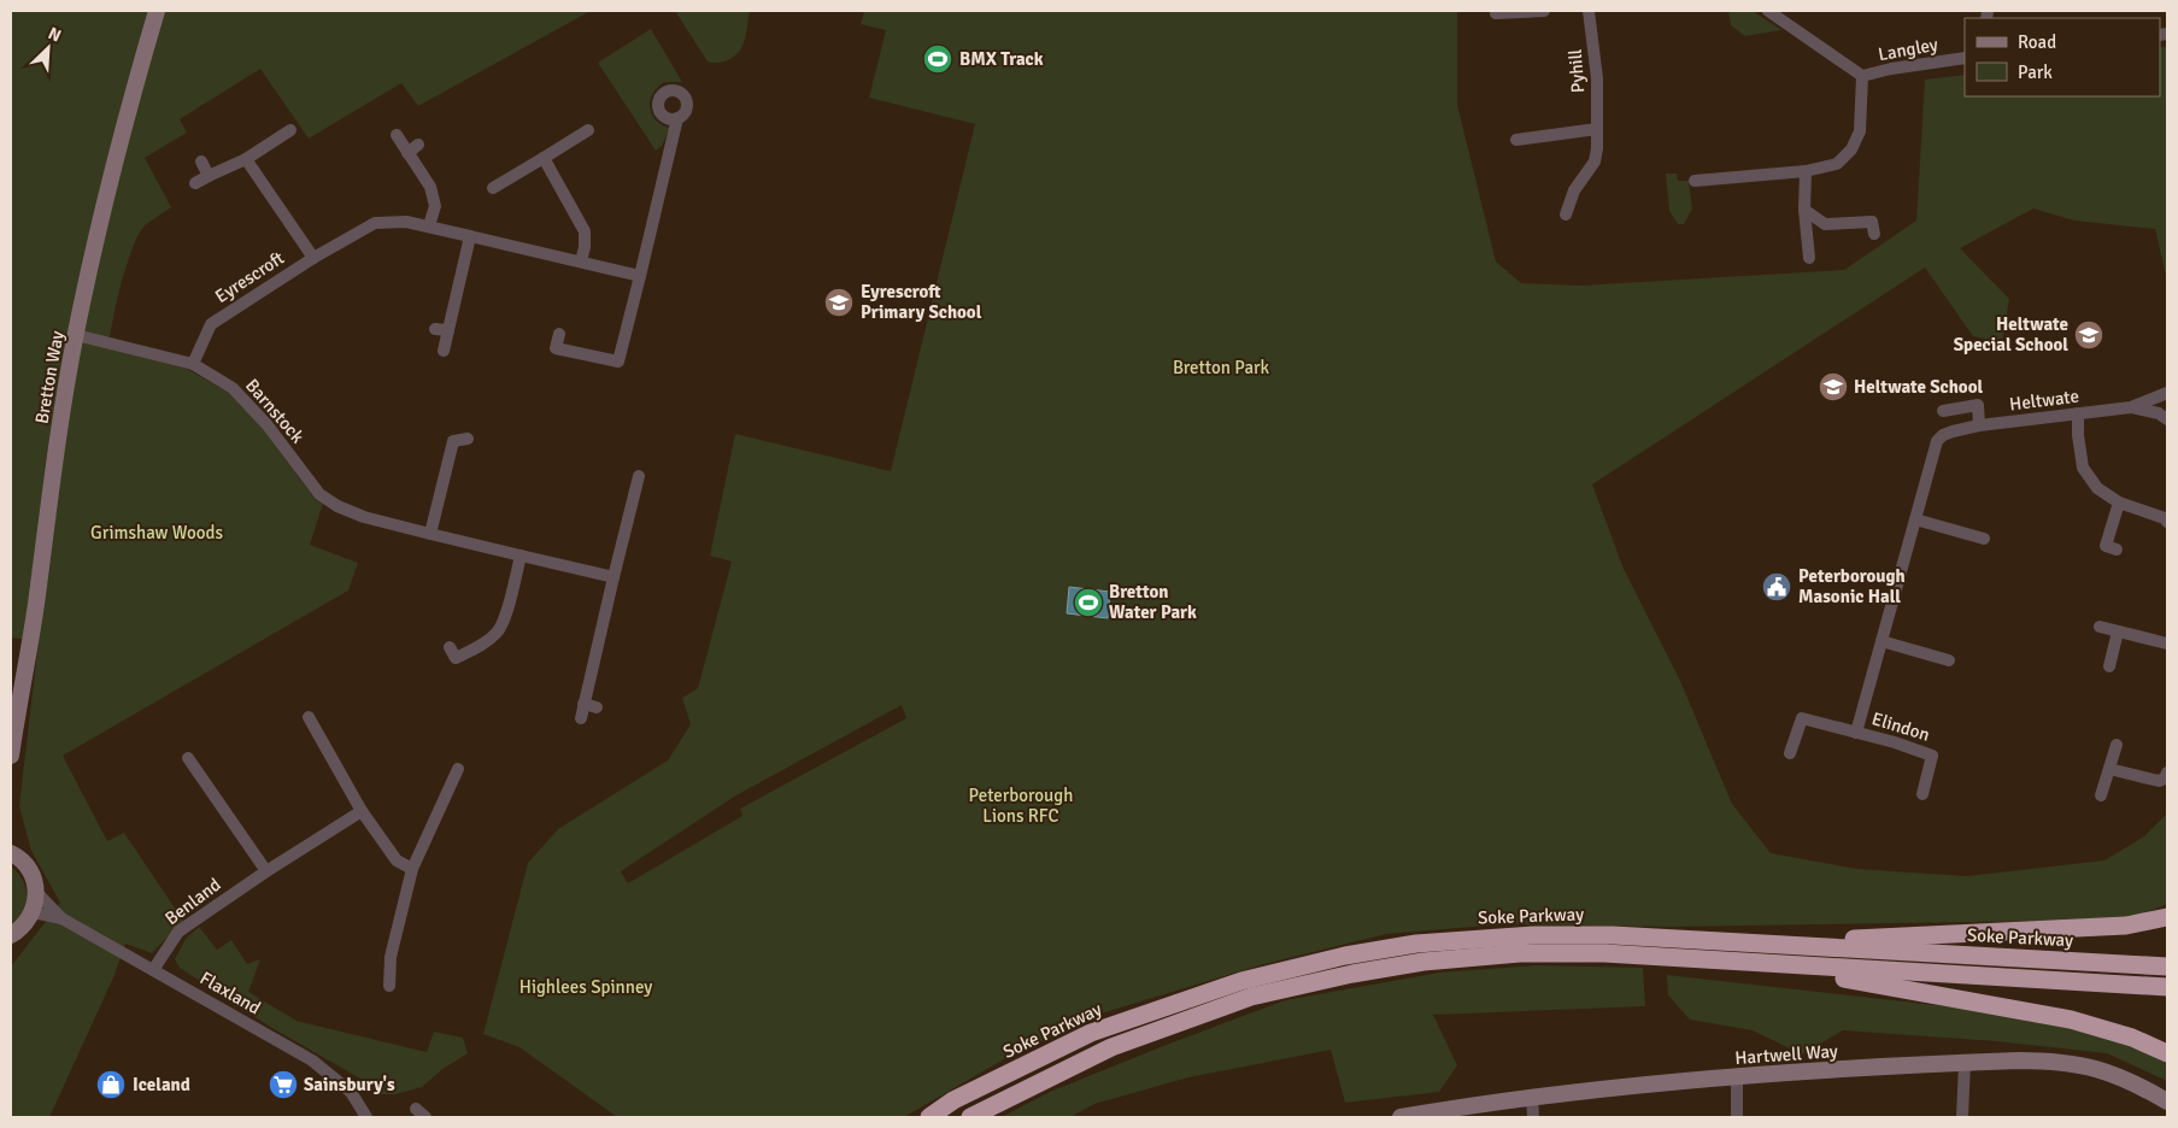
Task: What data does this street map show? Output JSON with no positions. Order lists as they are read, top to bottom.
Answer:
{
  "streets": {
    "highway": ["Soke Parkway"],
    "street": [
      "Langley",
      "Pyhill",
      "Eyrescroft",
      "Bretton Way",
      "Heltwate",
      "Barnstock",
      "Elindon",
      "Benland",
      "Flaxland",
      "Hartwell Way"
    ]
  },
  "crossings": [
    ["Eyrescroft", "Barnstock"],
    ["Bretton Way", "Barnstock"],
    ["Heltwate", "Elindon"],
    ["Benland", "Flaxland"]
  ],
  "parks": [
    "Bretton Park",
    "Grimshaw Woods",
    "Peterborough Lions RFC",
    "Highlees Spinney"
  ],
  "places": {
    "sports": ["BMX Track", "Bretton Water Park"],
    "school or university": ["Eyrescroft Primary School", "Heltwate Special School", "Heltwate School"],
    "public building": ["Peterborough Masonic Hall"],
    "shop": ["Iceland"],
    "supermarket": ["Sainsbury's"]
  },
  "legend": ["Road", "Park"],
  "north": "top right"
}
